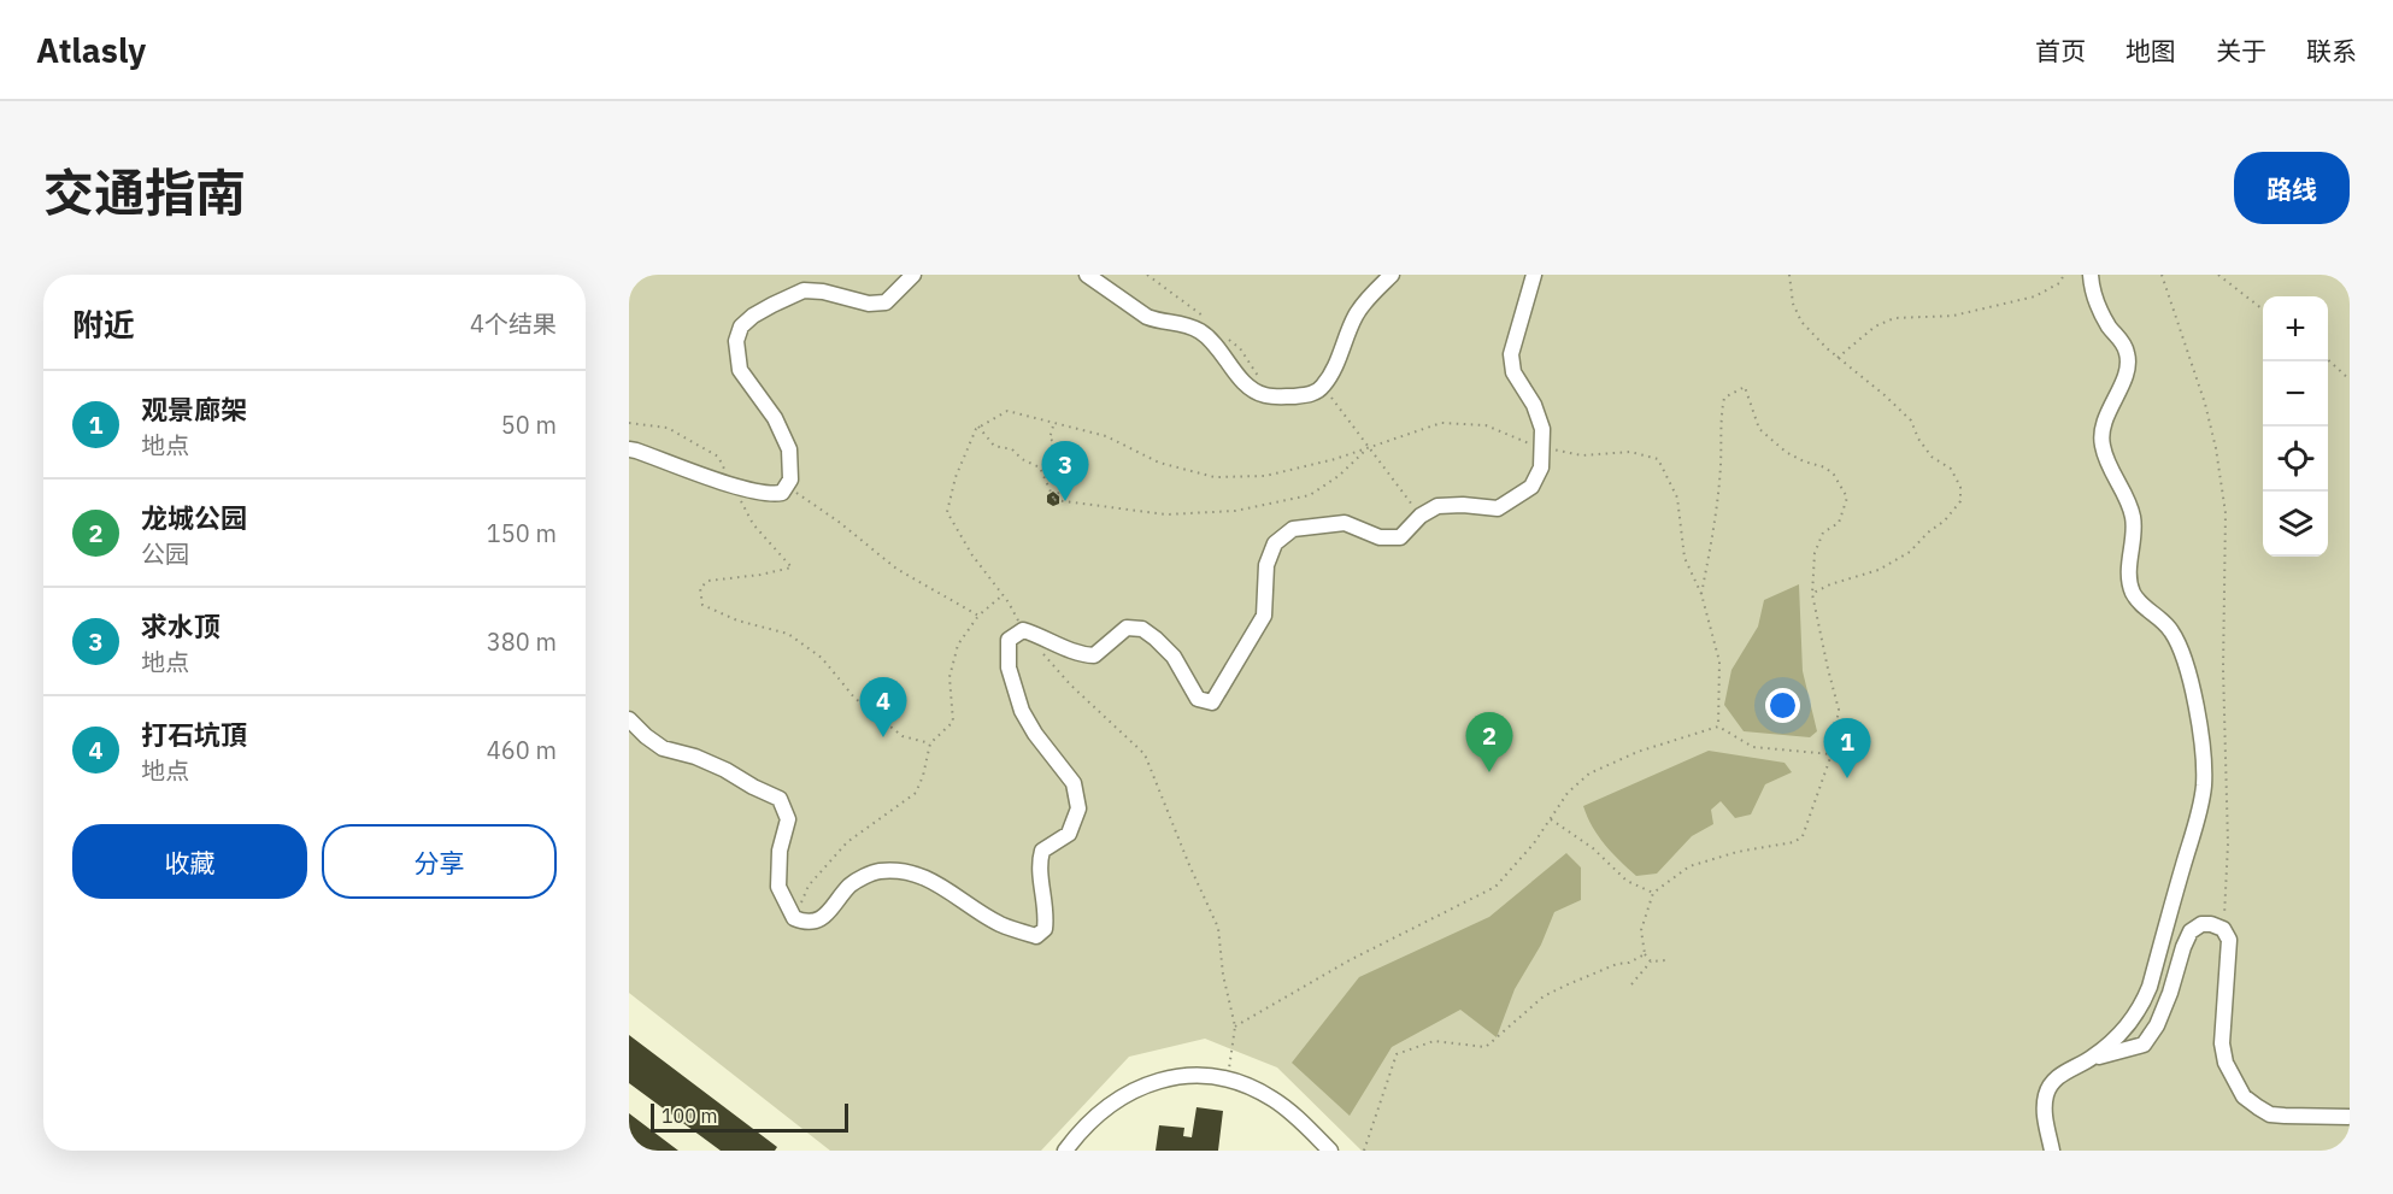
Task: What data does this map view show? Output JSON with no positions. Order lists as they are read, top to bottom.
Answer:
{
  "scale_bar": "100 m",
  "page": {
    "header": "Atlasly",
    "nav": [
      "首页",
      "地图",
      "关于",
      "联系"
    ],
    "title": "交通指南",
    "buttons": [
      "路线",
      ["收藏", "分享"]
    ],
    "heading": ["附近", "4个结果"],
    "map_buttons": ["+", "−"],
    "list": [
      {
        "mark": "1",
        "name": "观景廊架",
        "note": "地点",
        "value": "50 m"
      },
      {
        "mark": "2",
        "name": "龙城公园",
        "note": "公园",
        "value": "150 m"
      },
      {
        "mark": "3",
        "name": "求水顶",
        "note": "地点",
        "value": "380 m"
      },
      {
        "mark": "4",
        "name": "打石坑頂",
        "note": "地点",
        "value": "460 m"
      }
    ],
    "pins": [
      "3",
      "4",
      "2",
      "1"
    ],
    "scale": "100 m"
  }
}
